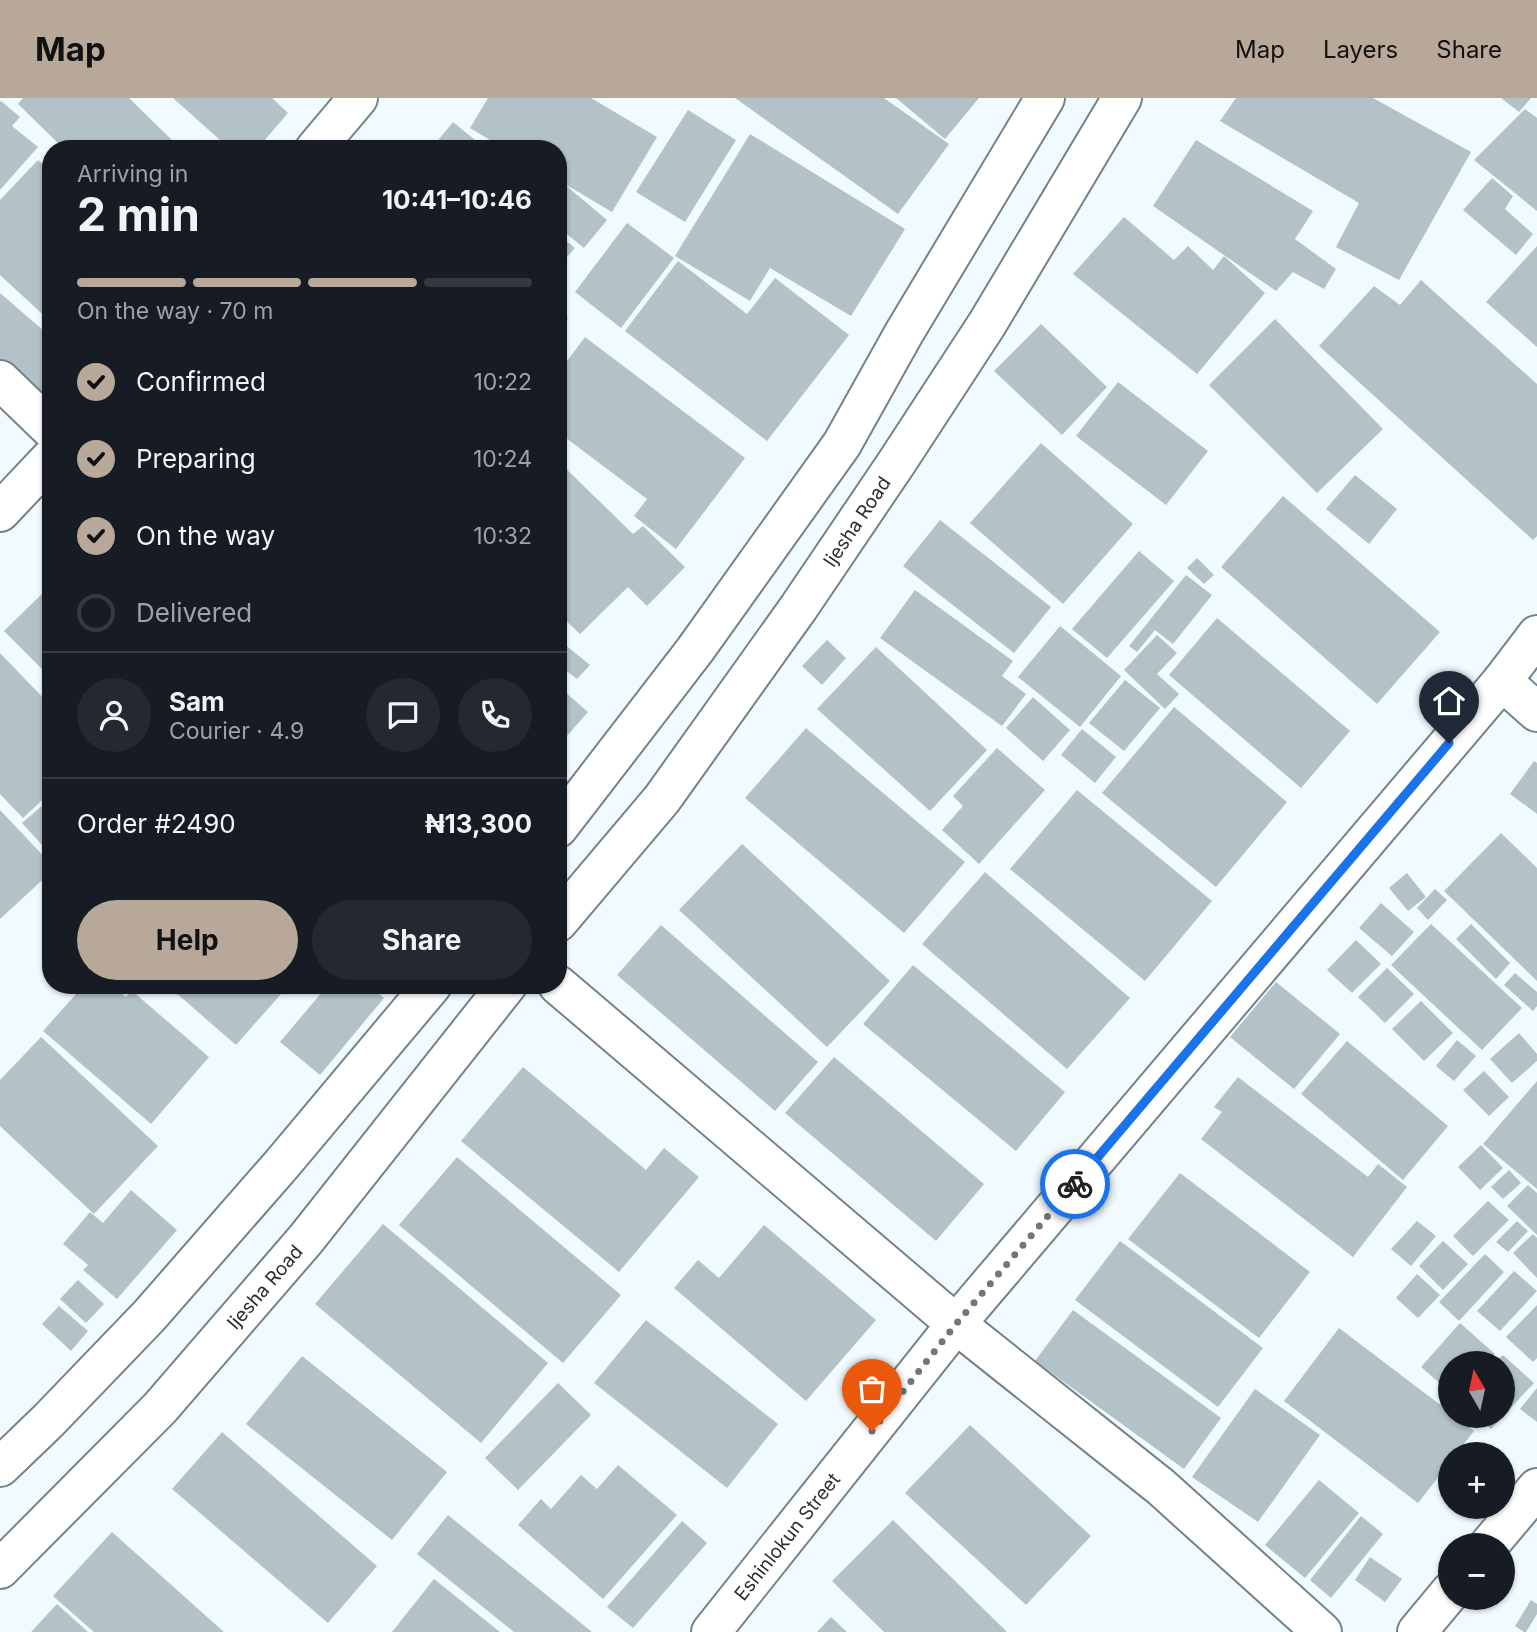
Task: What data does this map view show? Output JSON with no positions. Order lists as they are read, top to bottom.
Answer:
{
  "streets": {
    "main road": ["Ijesha Road", "Eshinlokun Street"]
  },
  "north": "top",
  "page": {
    "header": "Map",
    "nav": ["Map", "Layers", "Share"],
    "heading": ["2 min", "Arriving in", "10:41–10:46"],
    "panel": [
      "Sam",
      "Courier · 4.9",
      "Order #2490",
      "₦13,300"
    ],
    "bar": "On the way · 70 m",
    "list": [
      ["Confirmed", "10:22"],
      ["Preparing", "10:24"],
      ["On the way", "10:32"],
      "Delivered"
    ],
    "buttons": ["Help", "Share"],
    "map_buttons": ["+", "−"]
  }
}
